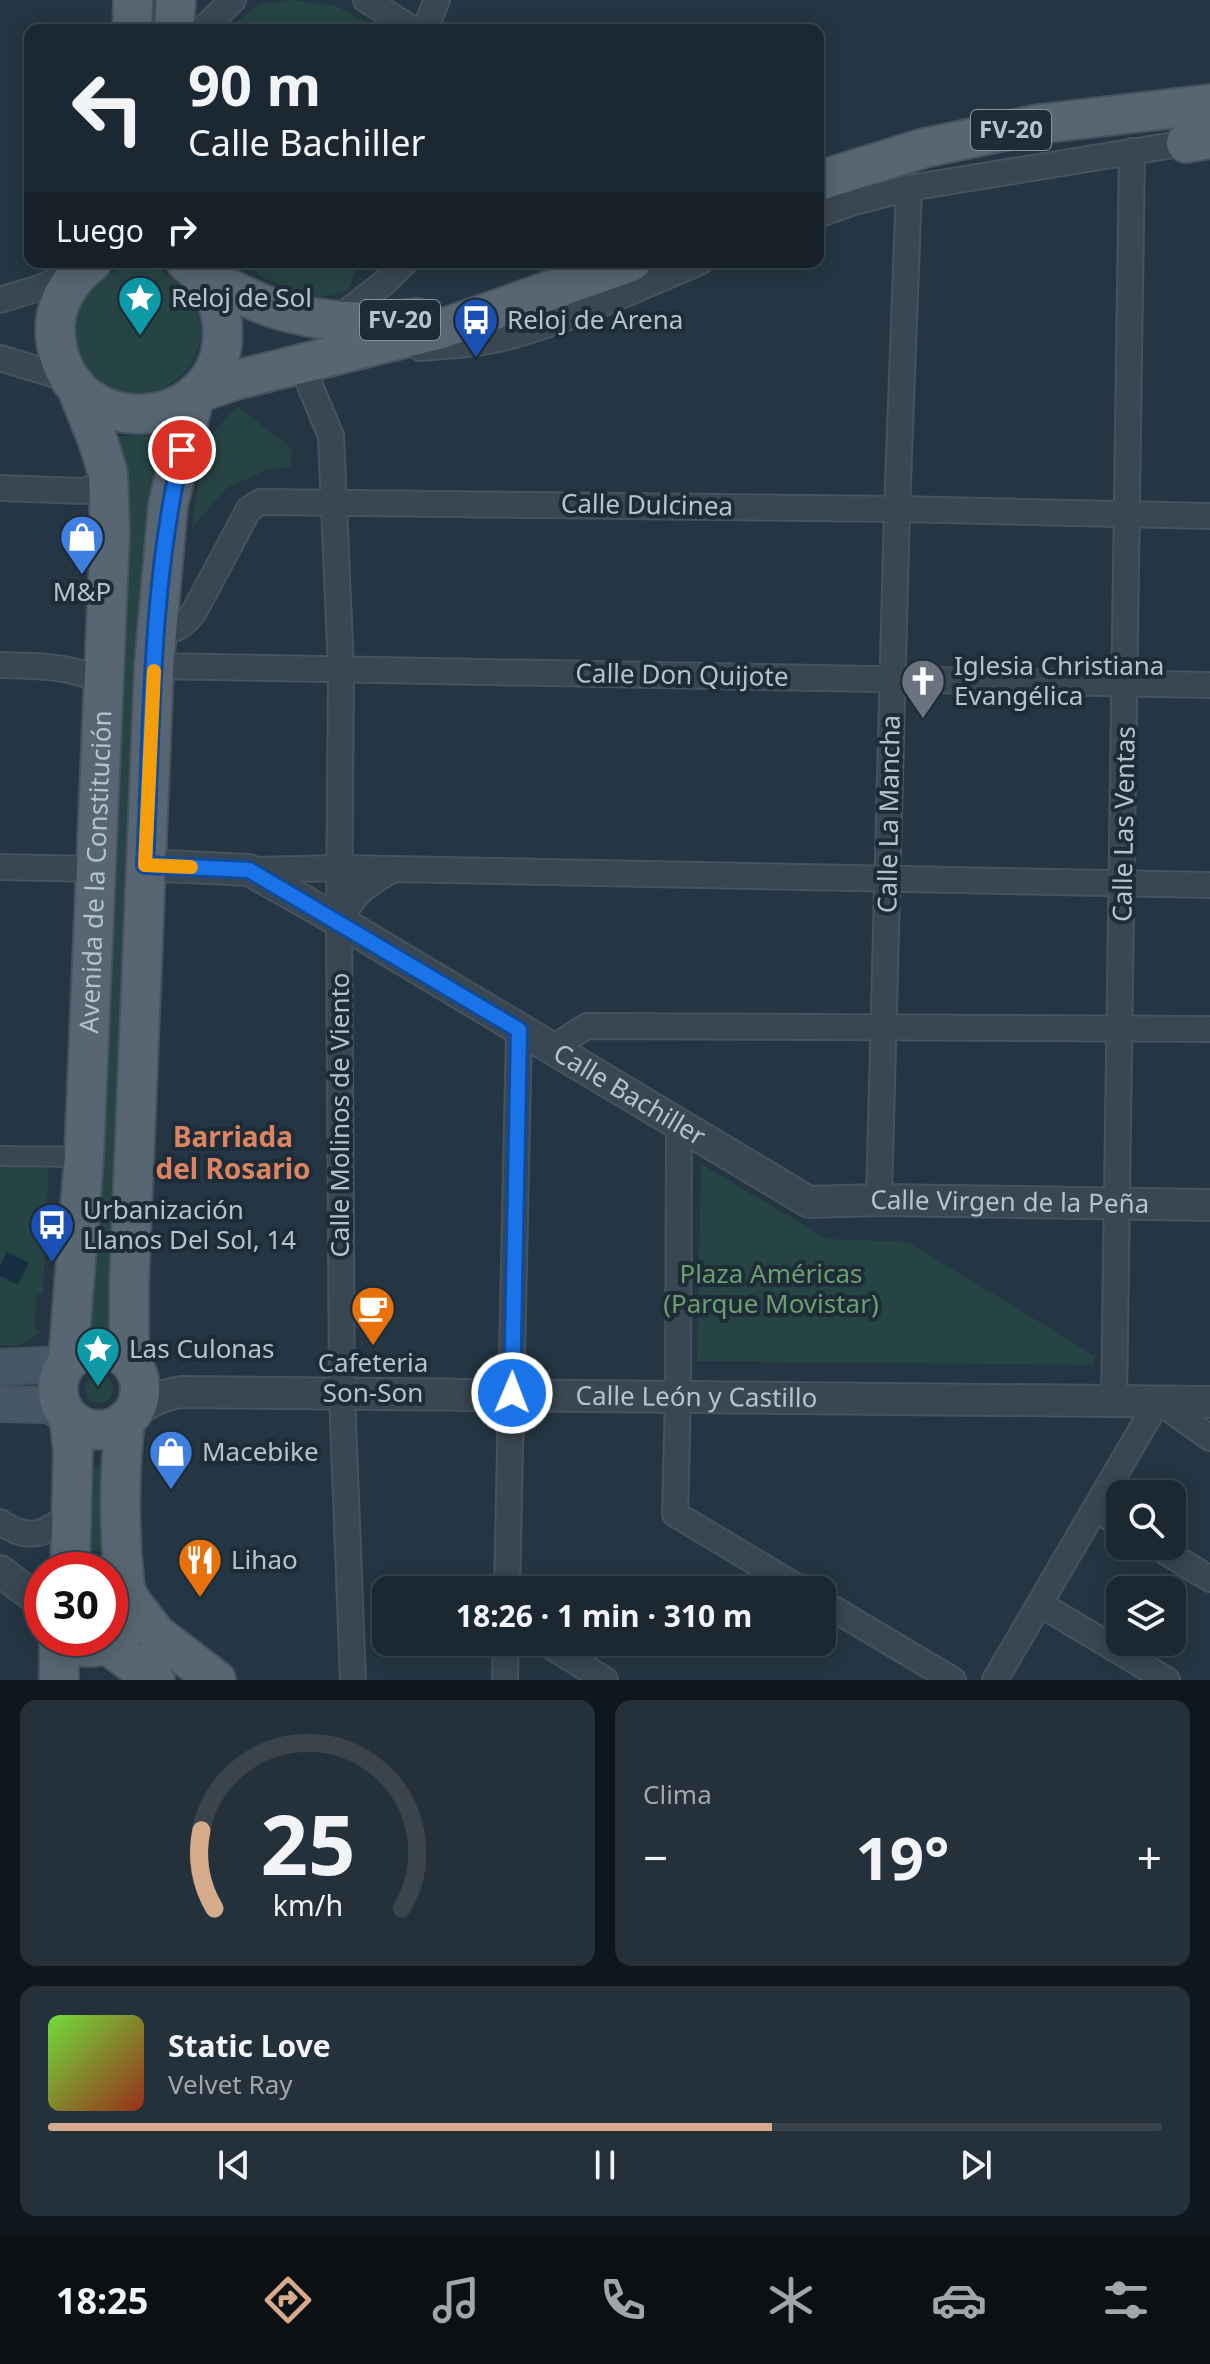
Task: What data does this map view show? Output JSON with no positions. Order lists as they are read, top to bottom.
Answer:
{
  "streets": {
    "main road": ["FV-20", "Avenida de la Constitución"],
    "street": [
      "Calle Dulcinea",
      "Calle Don Quijote",
      "Calle La Mancha",
      "Calle Las Ventas",
      "Calle Bachiller",
      "Calle Molinos de Viento",
      "Calle Virgen de la Peña",
      "Calle León y Castillo"
    ]
  },
  "crossings": [
    ["FV-20", "Avenida de la Constitución"],
    ["FV-20", "Calle Molinos de Viento"],
    ["Calle Dulcinea", "Calle Don Quijote"],
    ["Calle Dulcinea", "Calle La Mancha"],
    ["Calle Dulcinea", "Calle Las Ventas"],
    ["Calle Dulcinea", "Avenida de la Constitución"],
    ["Calle Dulcinea", "Calle Molinos de Viento"],
    ["Calle Don Quijote", "Calle La Mancha"],
    ["Calle Don Quijote", "Calle Las Ventas"],
    ["Calle Don Quijote", "Avenida de la Constitución"],
    ["Calle Don Quijote", "Calle Molinos de Viento"],
    ["Calle La Mancha", "Calle Virgen de la Peña"],
    ["Calle Las Ventas", "Calle Virgen de la Peña"],
    ["Calle Las Ventas", "Calle León y Castillo"],
    ["Avenida de la Constitución", "Calle Bachiller"],
    ["Avenida de la Constitución", "Calle León y Castillo"],
    ["Calle Bachiller", "Calle Molinos de Viento"],
    ["Calle Bachiller", "Calle Virgen de la Peña"],
    ["Calle Molinos de Viento", "Calle León y Castillo"]
  ],
  "districts": ["Barriada del Rosario"],
  "parks": ["Plaza Américas (Parque Movistar)"],
  "places": {
    "place": ["Reloj de Sol", "Las Culonas"],
    "bus stop": ["Reloj de Arena", "Urbanización Llanos Del Sol, 14"],
    "shop": ["M&P", "Macebike"],
    "church": ["Iglesia Christiana Evangélica"],
    "cafe": ["Cafeteria Son-Son"],
    "restaurant": ["Lihao"]
  },
  "page": {
    "turn": ["90 m", "Calle Bachiller"],
    "then": "Luego",
    "limit": "30",
    "trip": "18:26 · 1 min · 310 m",
    "tile": "Clima",
    "heat": ["−", "19°", "+"],
    "song": ["Static Love", "Velvet Ray"],
    "tabs": "18:25",
    "gauge": ["25", "km/h"]
  }
}
